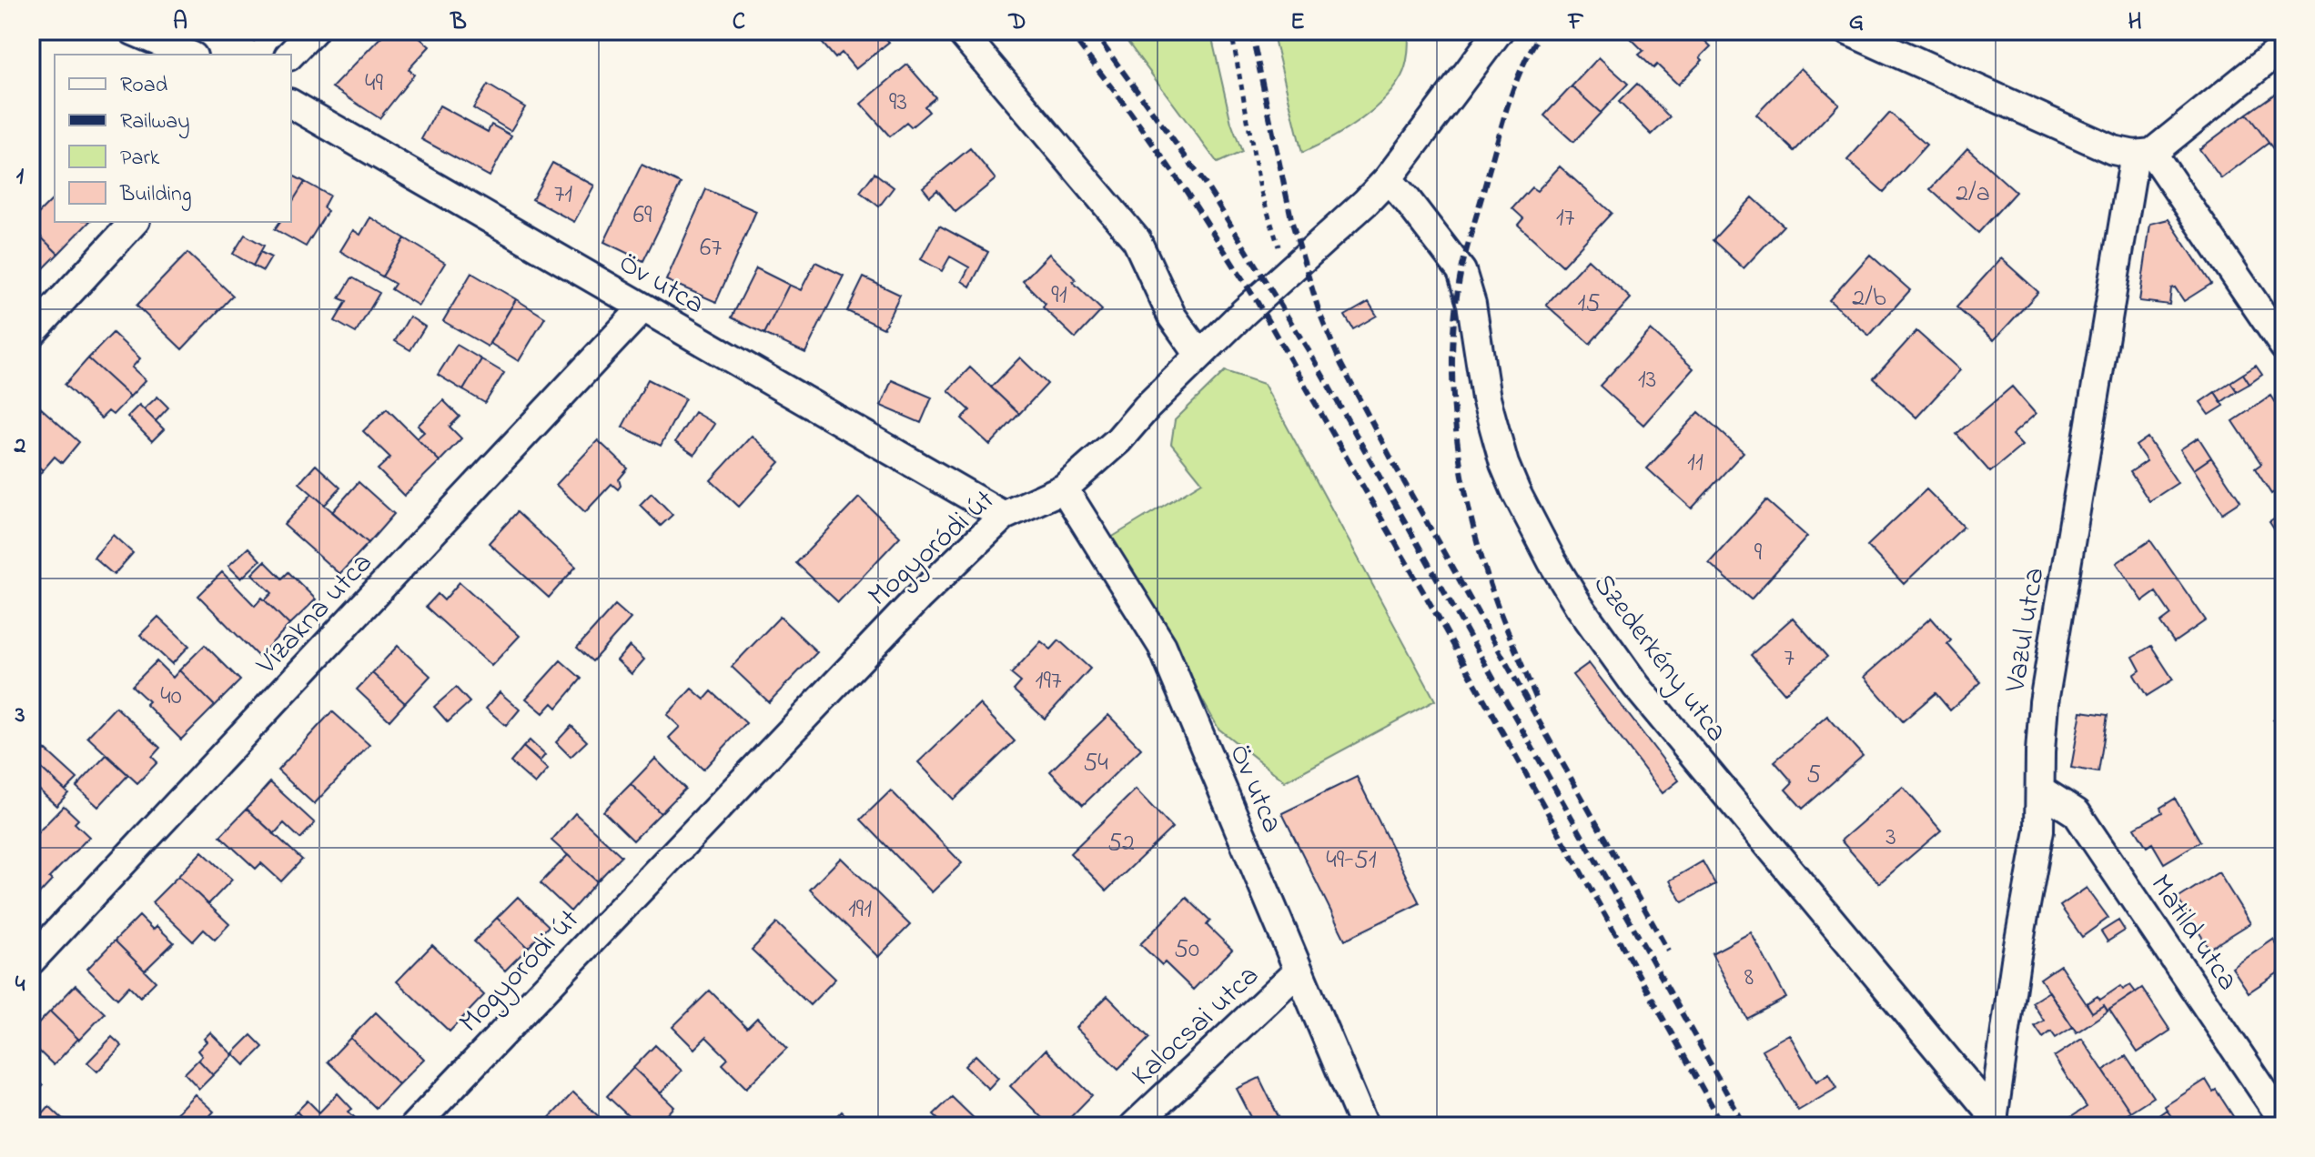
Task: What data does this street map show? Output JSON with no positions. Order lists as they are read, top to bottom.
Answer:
{
  "streets": {
    "street": [
      "Öv utca",
      "Mogyoródi út",
      "Vízakna utca",
      "Vazul utca",
      "Szederkény utca",
      "Matild utca",
      "Kalocsai utca"
    ]
  },
  "crossings": [
    ["Öv utca", "Mogyoródi út"],
    ["Öv utca", "Vízakna utca"],
    ["Öv utca", "Kalocsai utca"],
    ["Mogyoródi út", "Szederkény utca"],
    ["Vazul utca", "Szederkény utca"],
    ["Vazul utca", "Matild utca"]
  ],
  "house_numbers": [
    "49",
    "93",
    "2/a",
    "71",
    "69",
    "17",
    "67",
    "91",
    "2/b",
    "15",
    "13",
    "11",
    "9",
    "7",
    "197",
    "40",
    "54",
    "5",
    "3",
    "52",
    "49-51",
    "191",
    "50",
    "8"
  ],
  "legend": [
    "Road",
    "Railway",
    "Park",
    "Building"
  ],
  "grid": {
    "columns": [
      "A",
      "B",
      "C",
      "D",
      "E",
      "F",
      "G",
      "H"
    ],
    "rows": [
      "1",
      "2",
      "3",
      "4"
    ]
  }
}
